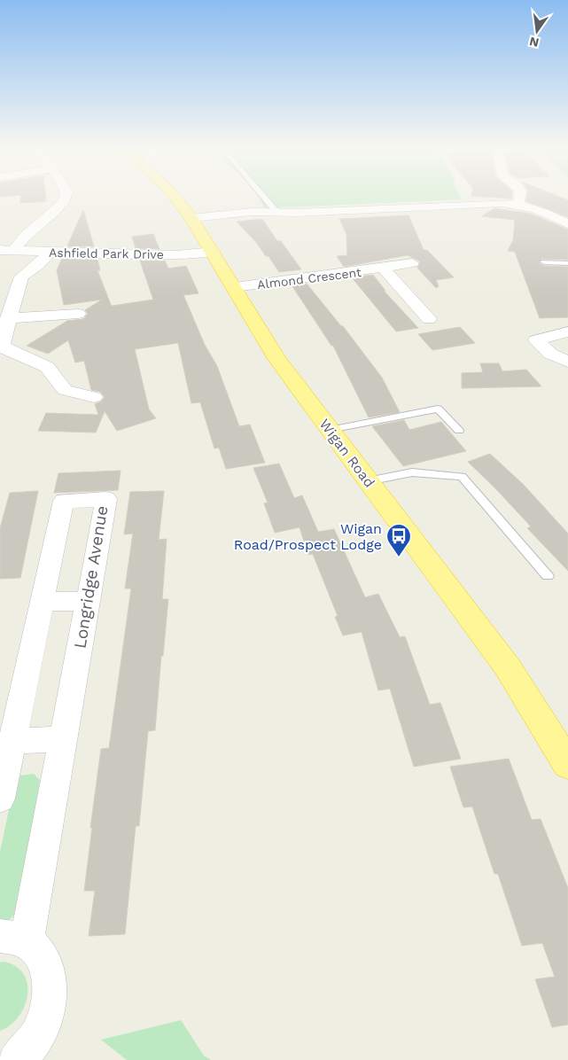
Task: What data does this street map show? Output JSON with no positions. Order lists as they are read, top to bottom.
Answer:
{
  "streets": {
    "highway": ["Wigan Road"],
    "street": ["Ashfield Park Drive", "Almond Crescent", "Longridge Avenue"]
  },
  "crossings": [
    ["Ashfield Park Drive", "Wigan Road"],
    ["Almond Crescent", "Wigan Road"]
  ],
  "places": {
    "bus stop": ["Wigan Road/Prospect Lodge"]
  },
  "north": "bottom"
}
